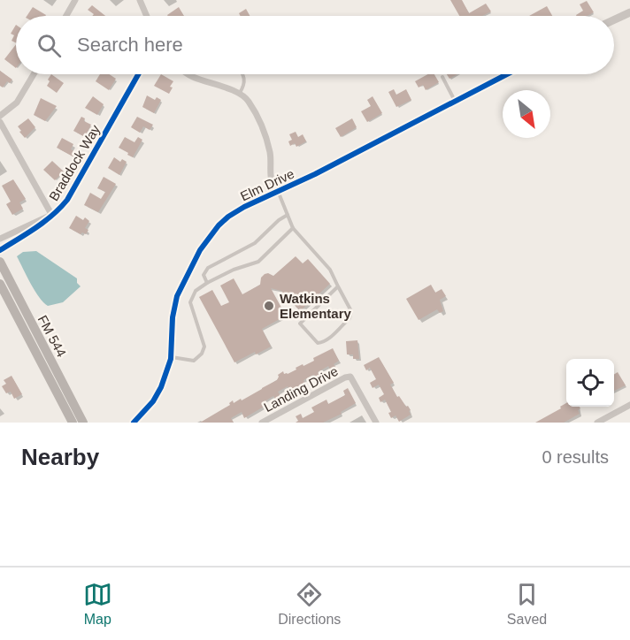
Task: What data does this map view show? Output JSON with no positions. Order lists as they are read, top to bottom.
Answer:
{
  "streets": {
    "main road": ["FM 544"],
    "street": ["Braddock Way", "Elm Drive", "Landing Drive"]
  },
  "places": ["Watkins Elementary"],
  "north": "bottom right",
  "page": {
    "search": "Search here",
    "heading": ["Nearby", "0 results"],
    "nav": ["Map", "Directions", "Saved"]
  }
}
